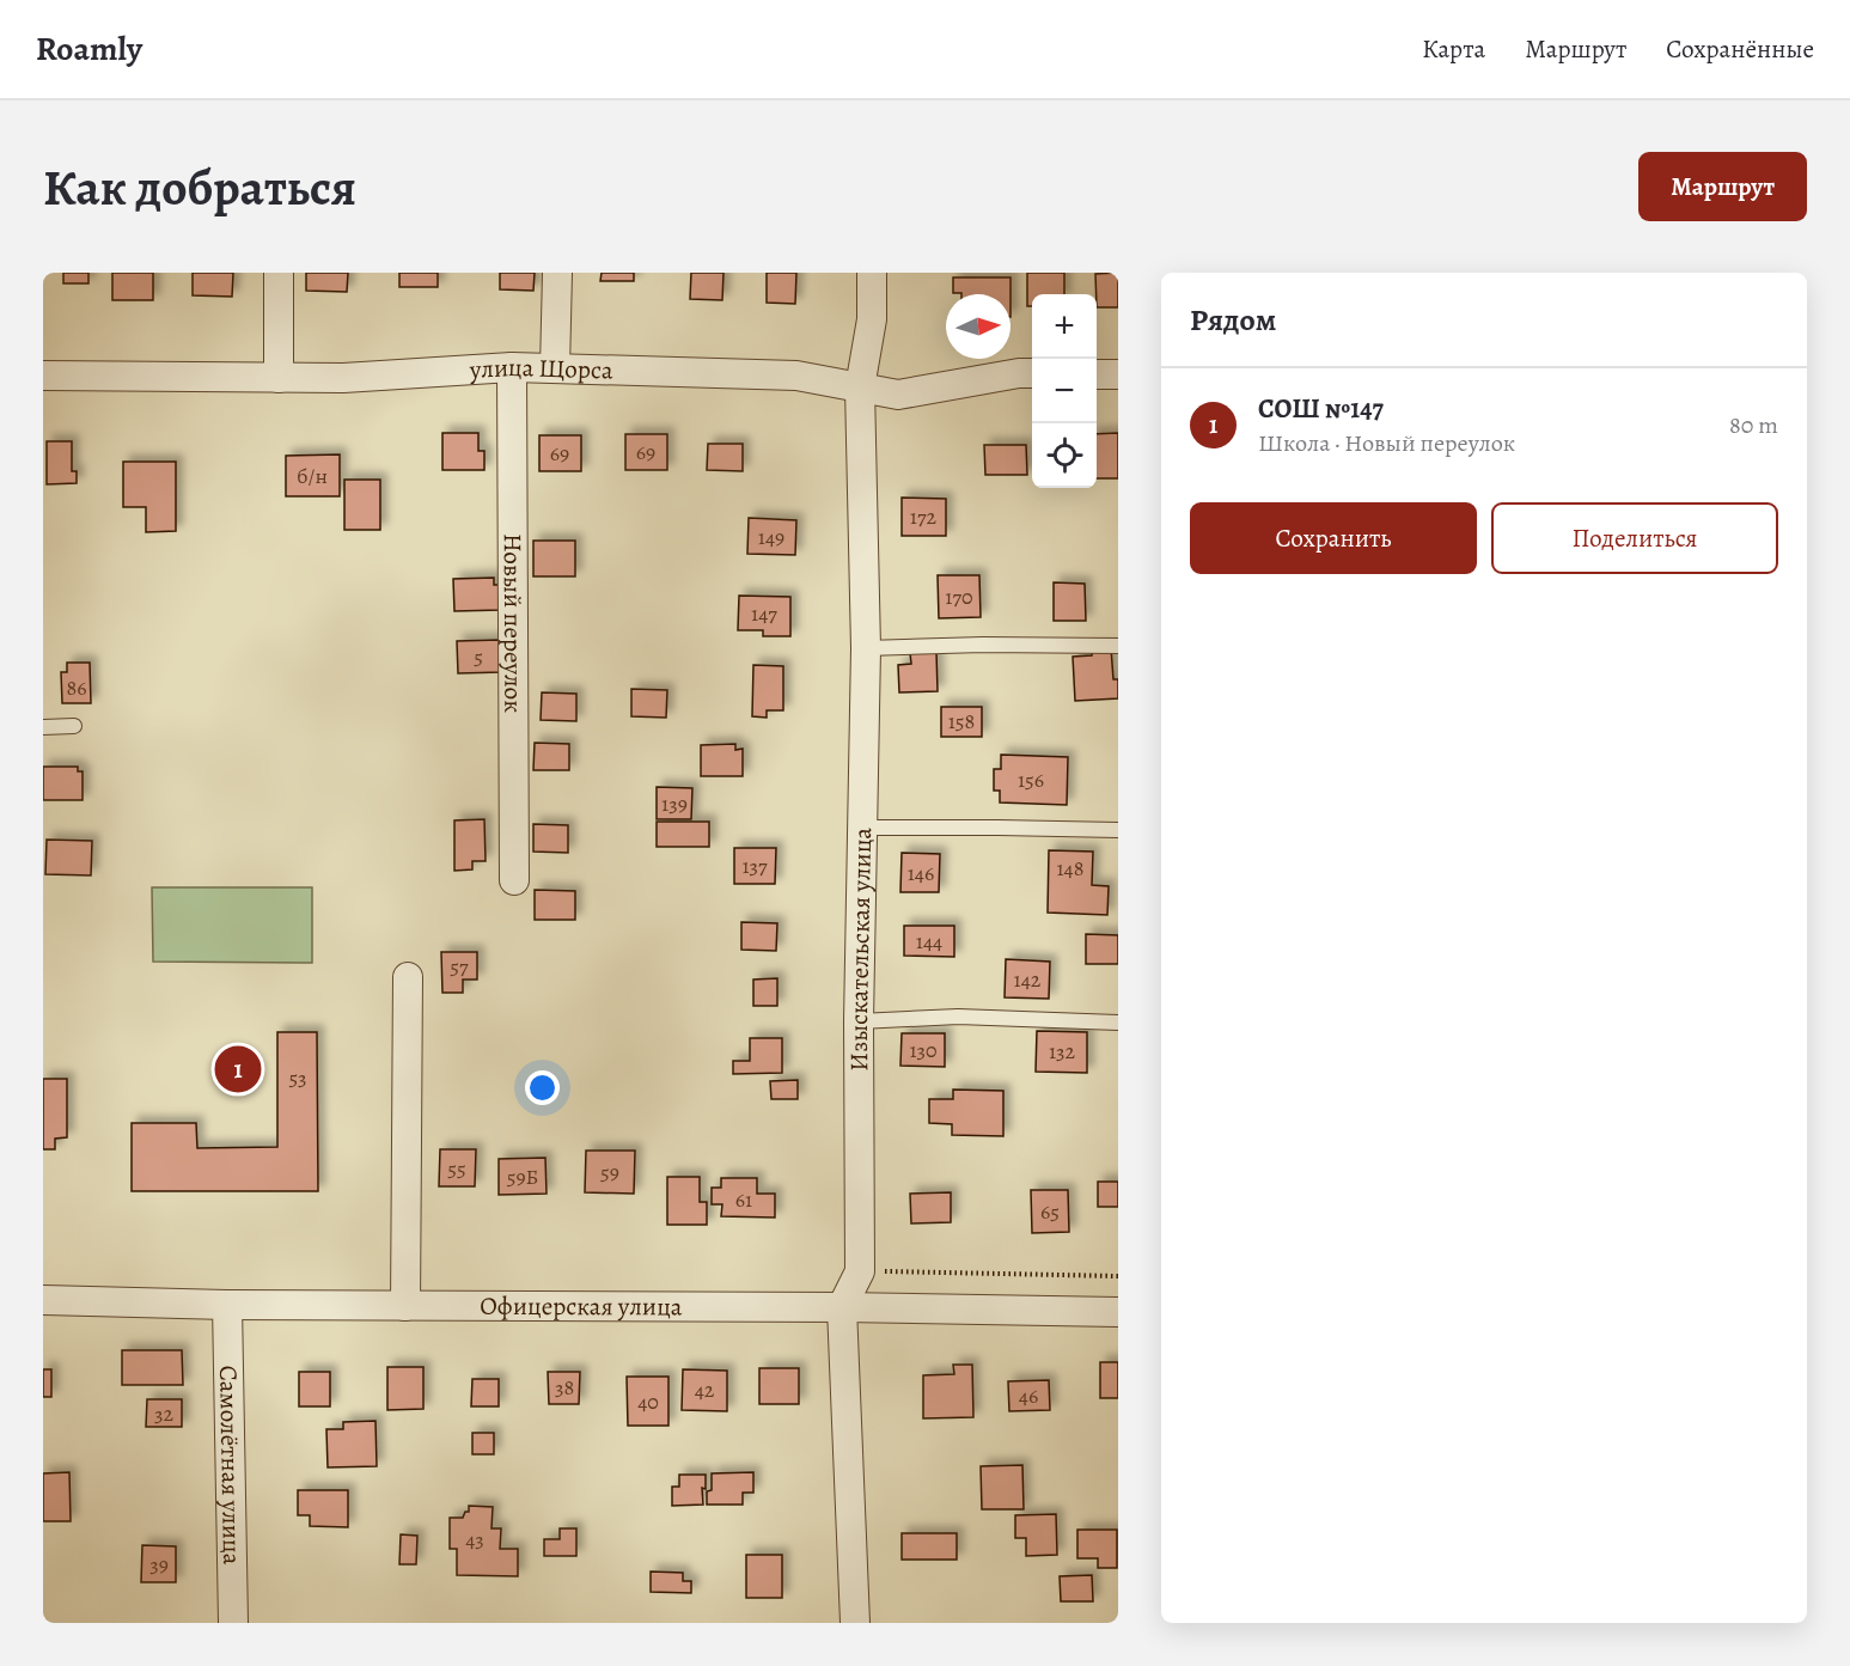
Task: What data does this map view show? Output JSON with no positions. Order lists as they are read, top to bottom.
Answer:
{
  "streets": {
    "street": [
      "улица Щорса",
      "Новый переулок",
      "Изыскательская улица",
      "Офицерская улица",
      "Самолётная улица"
    ]
  },
  "crossings": [
    ["улица Щорса", "Новый переулок"],
    ["улица Щорса", "Изыскательская улица"],
    ["Изыскательская улица", "Офицерская улица"],
    ["Офицерская улица", "Самолётная улица"]
  ],
  "house_numbers": [
    "69",
    "69",
    "б/н",
    "172",
    "149",
    "170",
    "147",
    "5",
    "86",
    "158",
    "156",
    "139",
    "137",
    "148",
    "146",
    "144",
    "57",
    "142",
    "130",
    "132",
    "53",
    "55",
    "59",
    "59Б",
    "61",
    "65",
    "38",
    "42",
    "46",
    "40",
    "32",
    "43",
    "39"
  ],
  "north": "right",
  "page": {
    "header": "Roamly",
    "nav": ["Карта", "Маршрут", "Сохранённые"],
    "buttons": [
      "Маршрут",
      ["Сохранить", "Поделиться"]
    ],
    "title": "Как добраться",
    "heading": "Рядом",
    "map_buttons": ["+", "−"],
    "list": [
      {
        "mark": "1",
        "name": "СОШ №147",
        "note": "Школа · Новый переулок",
        "value": "80 m"
      }
    ],
    "pins": "1"
  }
}
